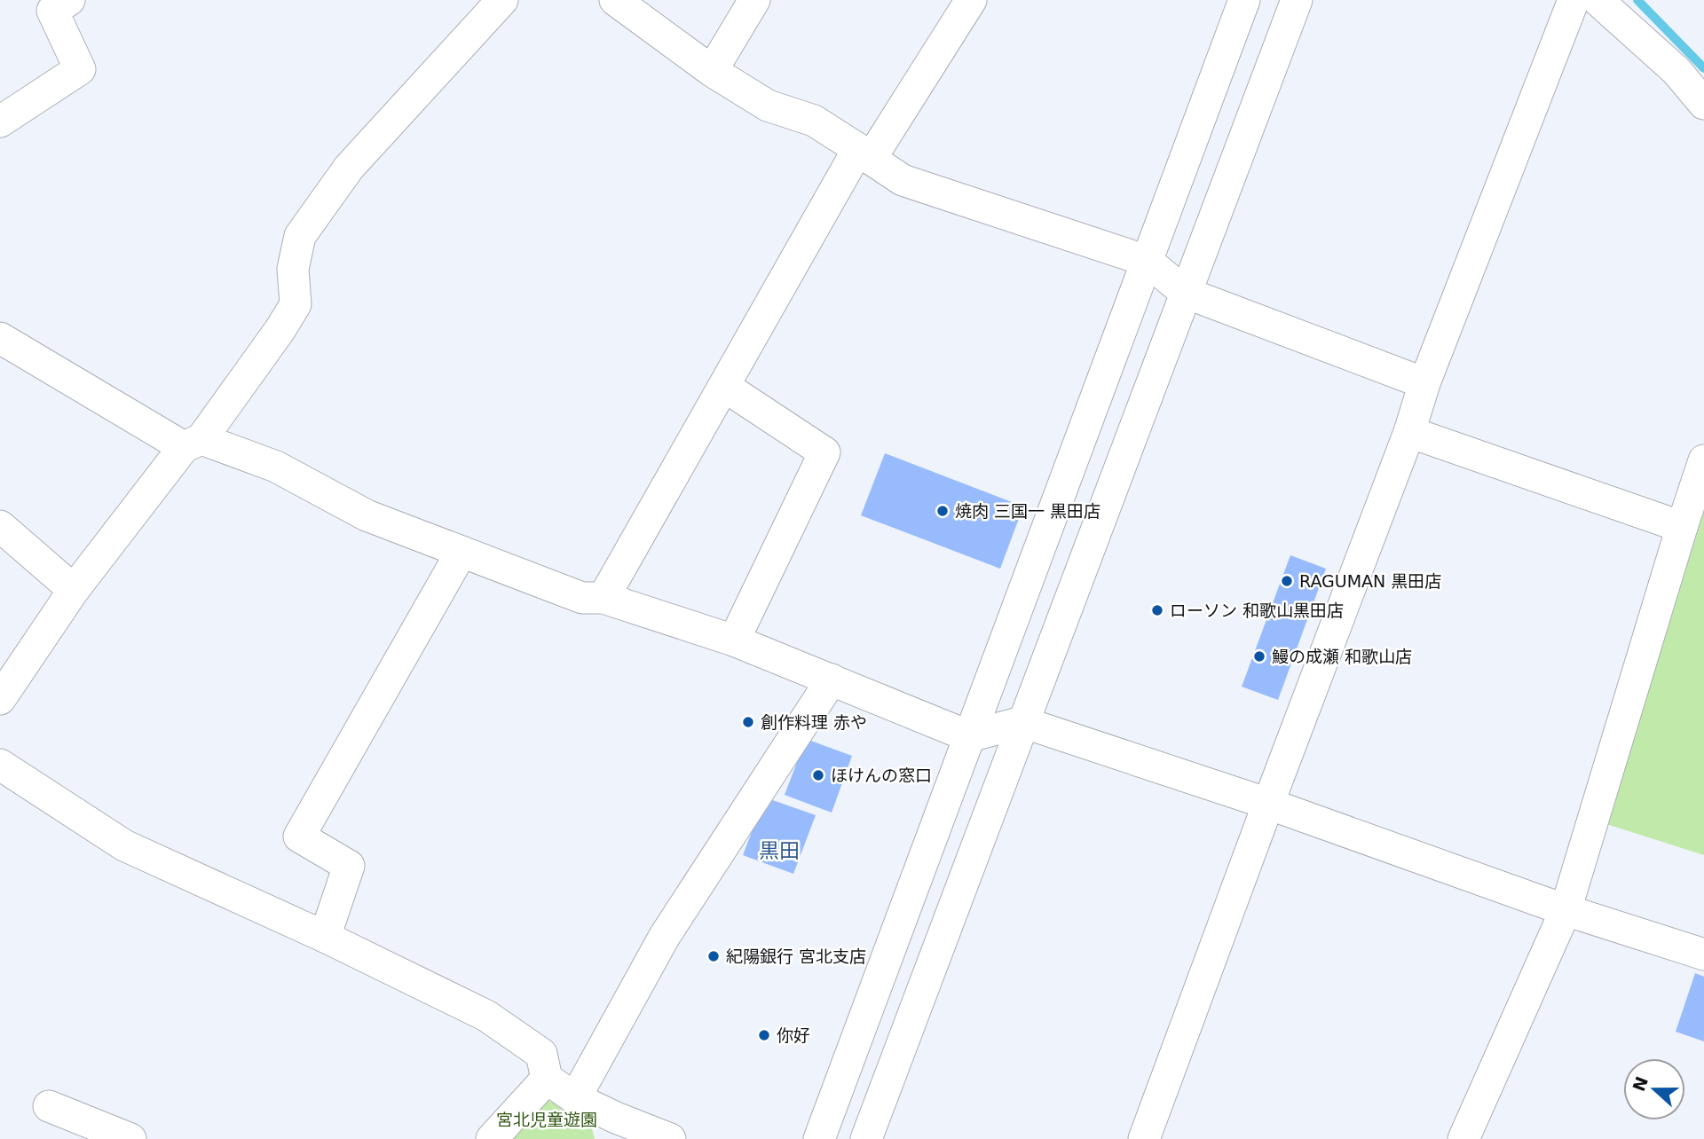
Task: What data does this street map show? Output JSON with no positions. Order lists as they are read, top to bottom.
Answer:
{
  "districts": ["黒田"],
  "parks": ["宮北児童遊園"],
  "places": [
    "焼肉 三国一 黒田店",
    "RAGUMAN 黒田店",
    "ローソン 和歌山黒田店",
    "鰻の成瀬 和歌山店",
    "創作料理 赤や",
    "ほけんの窓口",
    "紀陽銀行 宮北支店",
    "你好"
  ],
  "north": "left"
}
